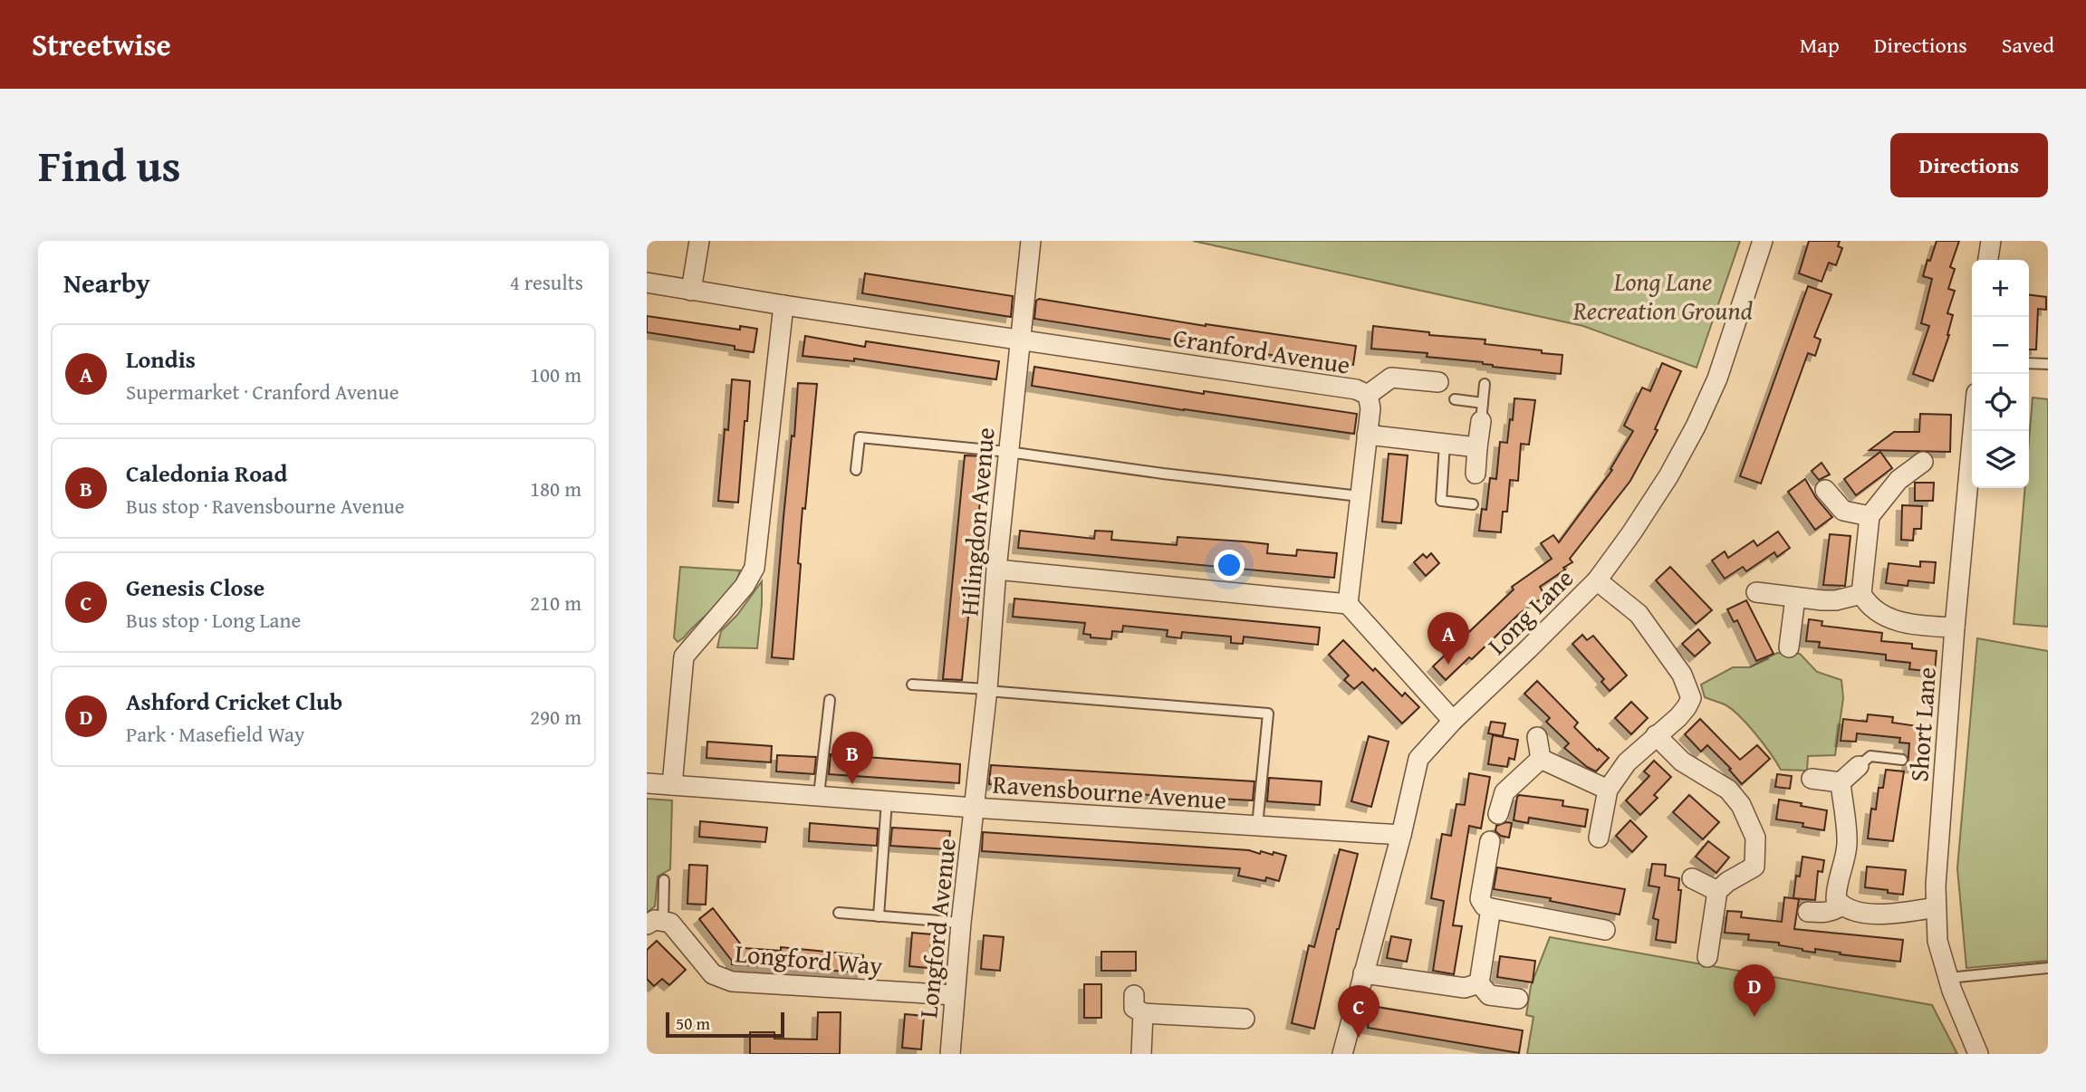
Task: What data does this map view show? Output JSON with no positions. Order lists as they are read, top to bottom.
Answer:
{
  "streets": {
    "street": [
      "Cranford Avenue",
      "Hilingdon Avenue",
      "Long Lane",
      "Short Lane",
      "Ravensbourne Avenue",
      "Longford Avenue",
      "Longford Way"
    ]
  },
  "crossings": [
    ["Cranford Avenue", "Hilingdon Avenue"],
    ["Hilingdon Avenue", "Ravensbourne Avenue"],
    ["Hilingdon Avenue", "Longford Avenue"],
    ["Long Lane", "Ravensbourne Avenue"],
    ["Ravensbourne Avenue", "Longford Avenue"],
    ["Longford Avenue", "Longford Way"]
  ],
  "parks": ["Long Lane Recreation Ground"],
  "scale_bar": "50 m",
  "page": {
    "header": "Streetwise",
    "nav": ["Map", "Directions", "Saved"],
    "title": "Find us",
    "buttons": "Directions",
    "heading": ["Nearby", "4 results"],
    "map_buttons": ["+", "−"],
    "list": [
      {
        "mark": "A",
        "name": "Londis",
        "note": "Supermarket · Cranford Avenue",
        "value": "100 m"
      },
      {
        "mark": "B",
        "name": "Caledonia Road",
        "note": "Bus stop · Ravensbourne Avenue",
        "value": "180 m"
      },
      {
        "mark": "C",
        "name": "Genesis Close",
        "note": "Bus stop · Long Lane",
        "value": "210 m"
      },
      {
        "mark": "D",
        "name": "Ashford Cricket Club",
        "note": "Park · Masefield Way",
        "value": "290 m"
      }
    ],
    "pins": [
      "A",
      "B",
      "D",
      "C"
    ],
    "scale": "50 m"
  }
}
